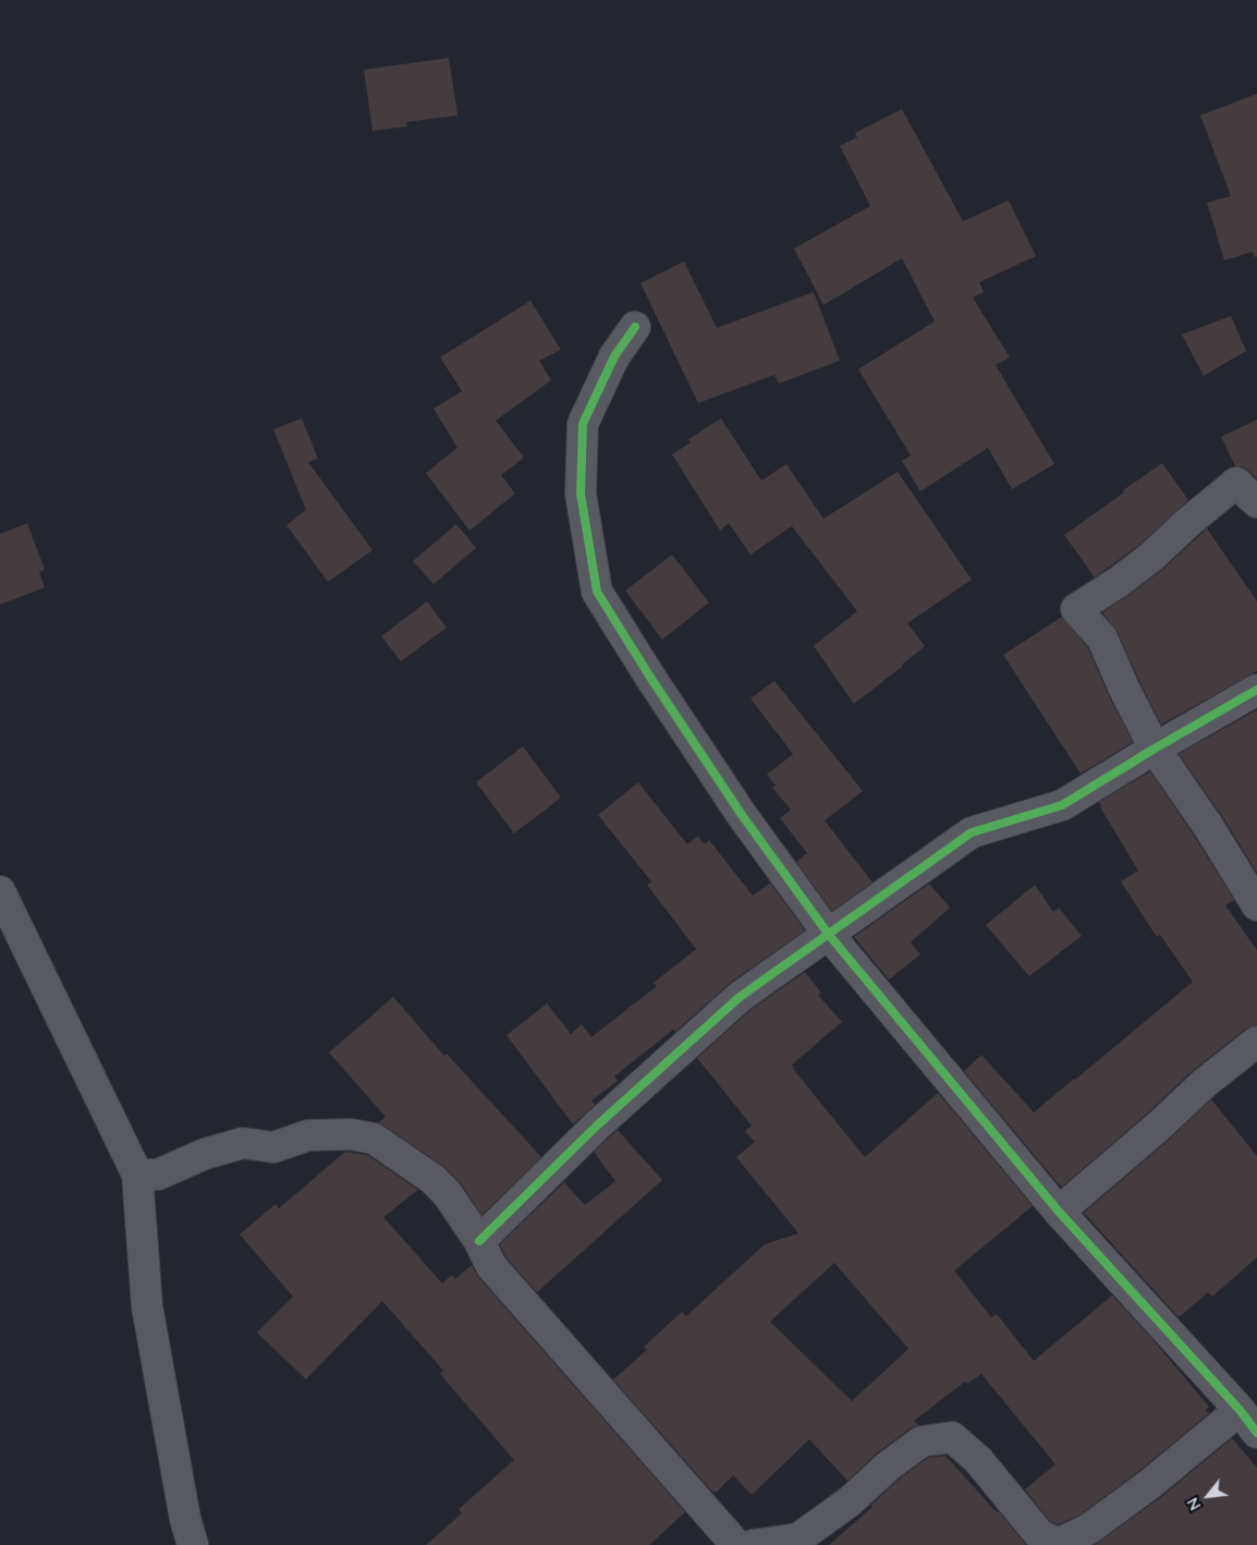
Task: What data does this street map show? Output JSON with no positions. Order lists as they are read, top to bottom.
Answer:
{
  "north": "bottom left"
}
